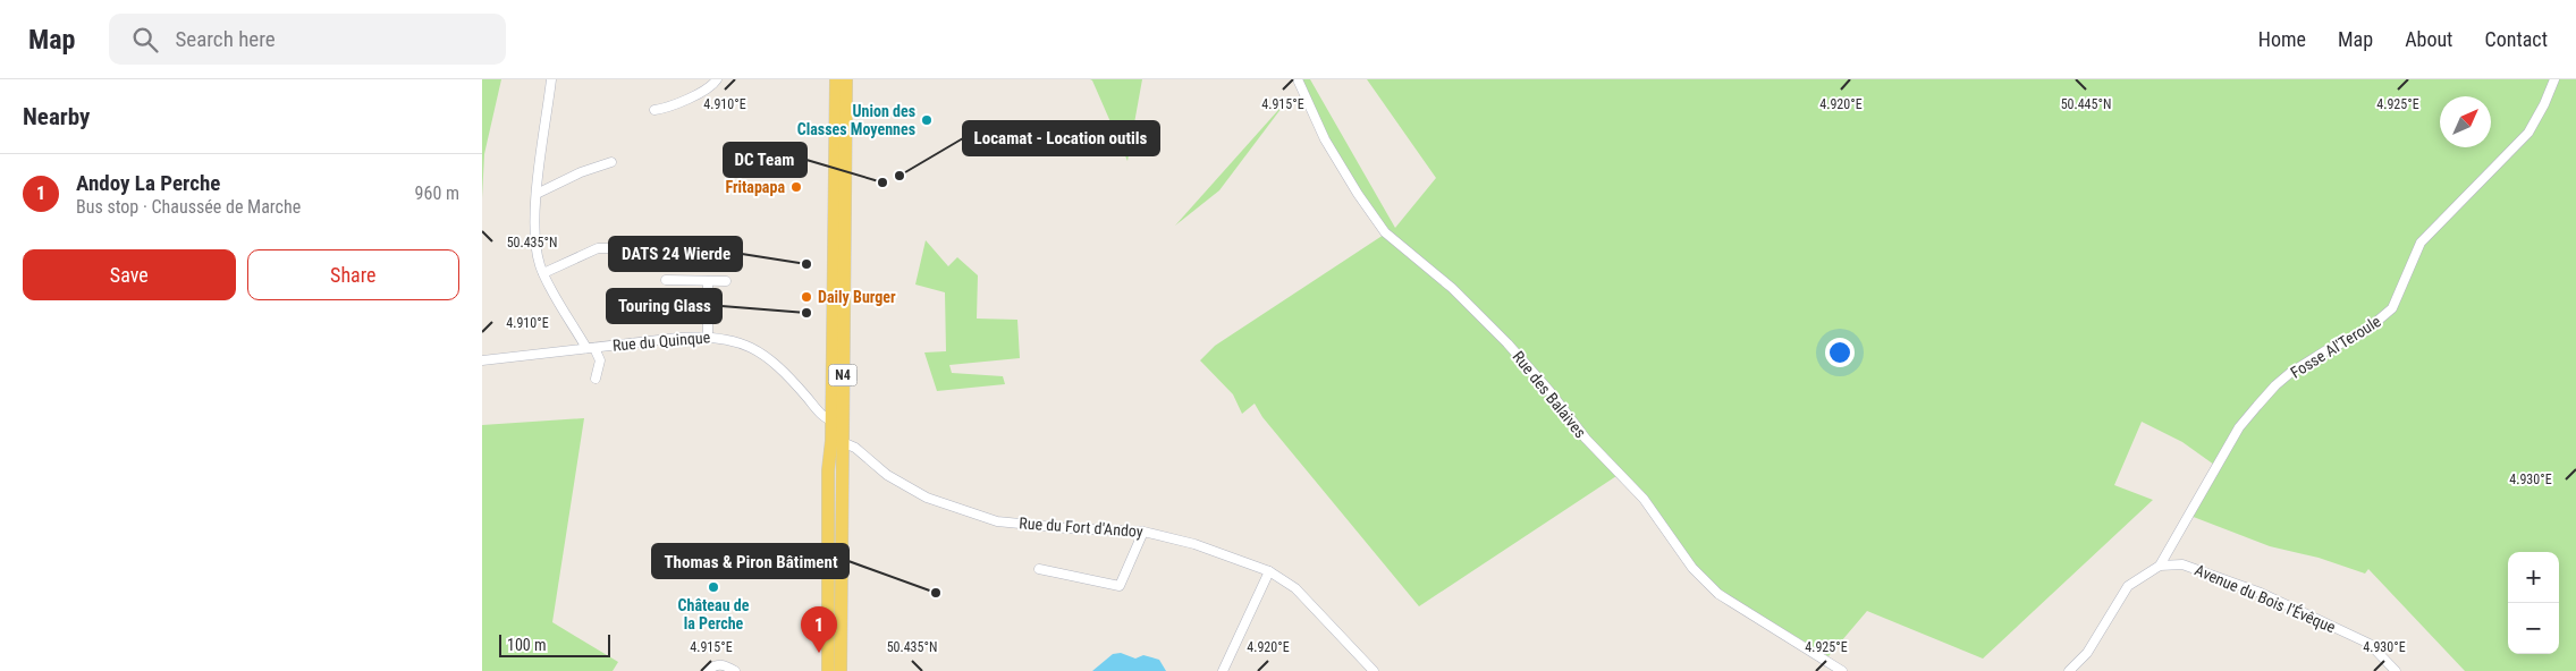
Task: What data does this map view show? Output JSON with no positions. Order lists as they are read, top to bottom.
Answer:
{
  "streets": {
    "main road": ["N4"],
    "street": [
      "Rue du Quinque",
      "Fosse Al'Teroule",
      "Rue des Balaives",
      "Rue du Fort d'Andoy",
      "Avenue du Bois l'Évêque"
    ]
  },
  "crossings": [
    ["Rue du Quinque", "N4"],
    ["Fosse Al'Teroule", "Avenue du Bois l'Évêque"],
    ["N4", "Rue du Fort d'Andoy"]
  ],
  "places": [
    "Union des Classes Moyennes",
    "Locamat - Location outils",
    "DC Team",
    "Fritapapa",
    "DATS 24 Wierde",
    "Daily Burger",
    "Touring Glass",
    "Château de la Perche",
    "Thomas & Piron Bâtiment"
  ],
  "scale_bar": "100 m",
  "north": "top right",
  "page": {
    "header": "Map",
    "search": "Search here",
    "nav": [
      "Home",
      "Map",
      "About",
      "Contact"
    ],
    "heading": "Nearby",
    "list": [
      {
        "mark": "1",
        "name": "Andoy La Perche",
        "note": "Bus stop · Chaussée de Marche",
        "value": "960 m"
      }
    ],
    "buttons": ["Save", "Share"],
    "map_buttons": ["+", "−"],
    "pins": "1",
    "scale": "100 m"
  },
  "coordinates": [
    "4.910°E",
    "4.915°E",
    "4.920°E",
    "50.445°N",
    "4.925°E",
    "50.435°N",
    "4.930°E"
  ]
}
